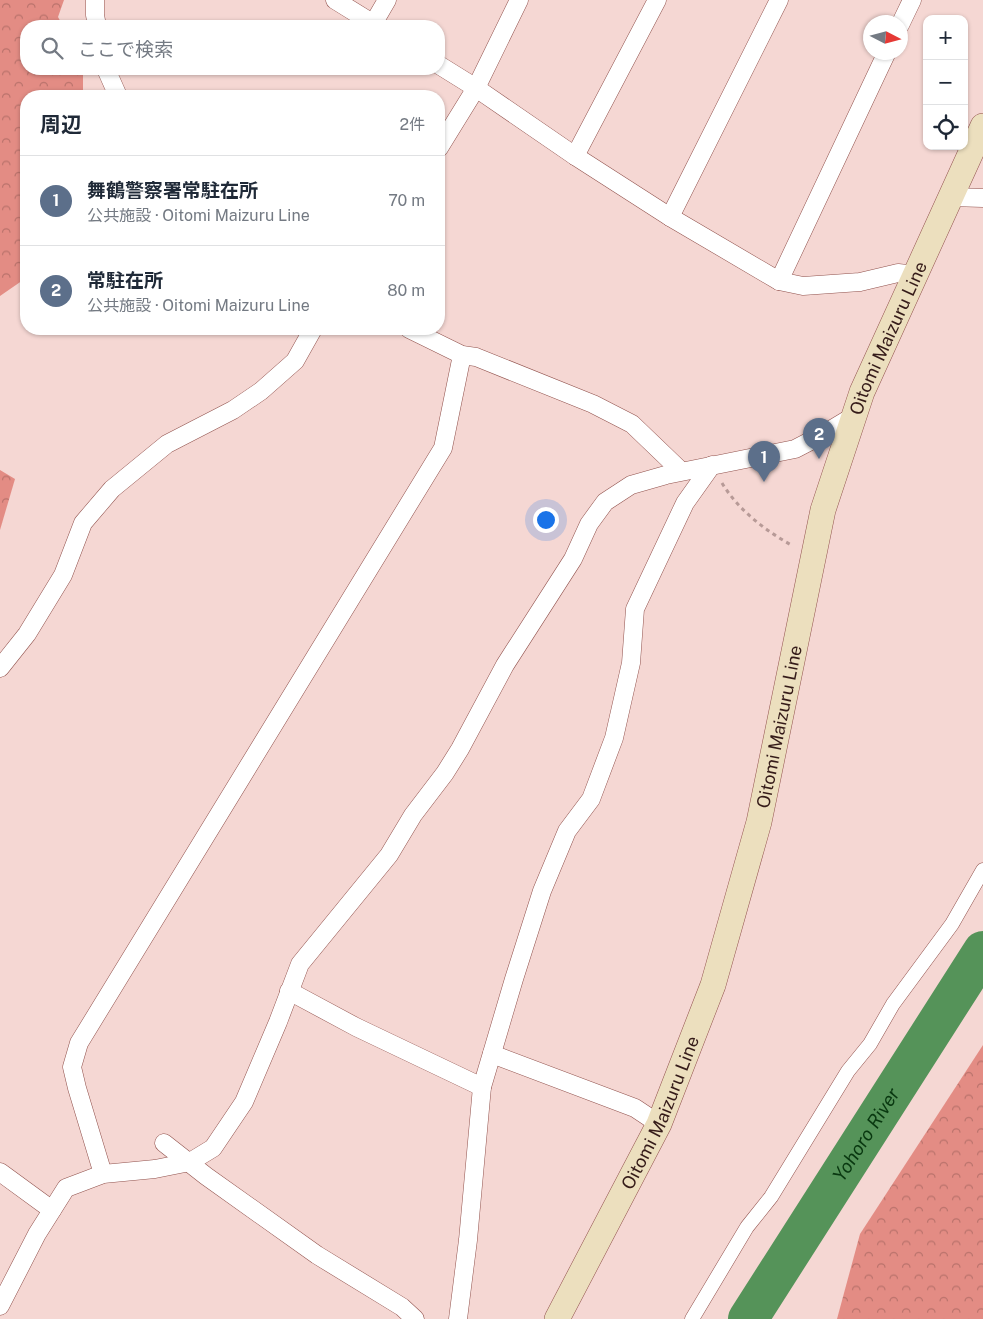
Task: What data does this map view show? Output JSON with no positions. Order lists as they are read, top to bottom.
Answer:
{
  "streets": {
    "main road": ["Oitomi Maizuru Line"]
  },
  "water": ["Yohoro River"],
  "north": "right",
  "page": {
    "map_buttons": ["+", "−"],
    "search": "ここで検索",
    "heading": ["周辺", "2件"],
    "list": [
      {
        "mark": "1",
        "name": "舞鶴警察署常駐在所",
        "note": "公共施設 · Oitomi Maizuru Line",
        "value": "70 m"
      },
      {
        "mark": "2",
        "name": "常駐在所",
        "note": "公共施設 · Oitomi Maizuru Line",
        "value": "80 m"
      }
    ],
    "pins": ["2", "1"]
  }
}
